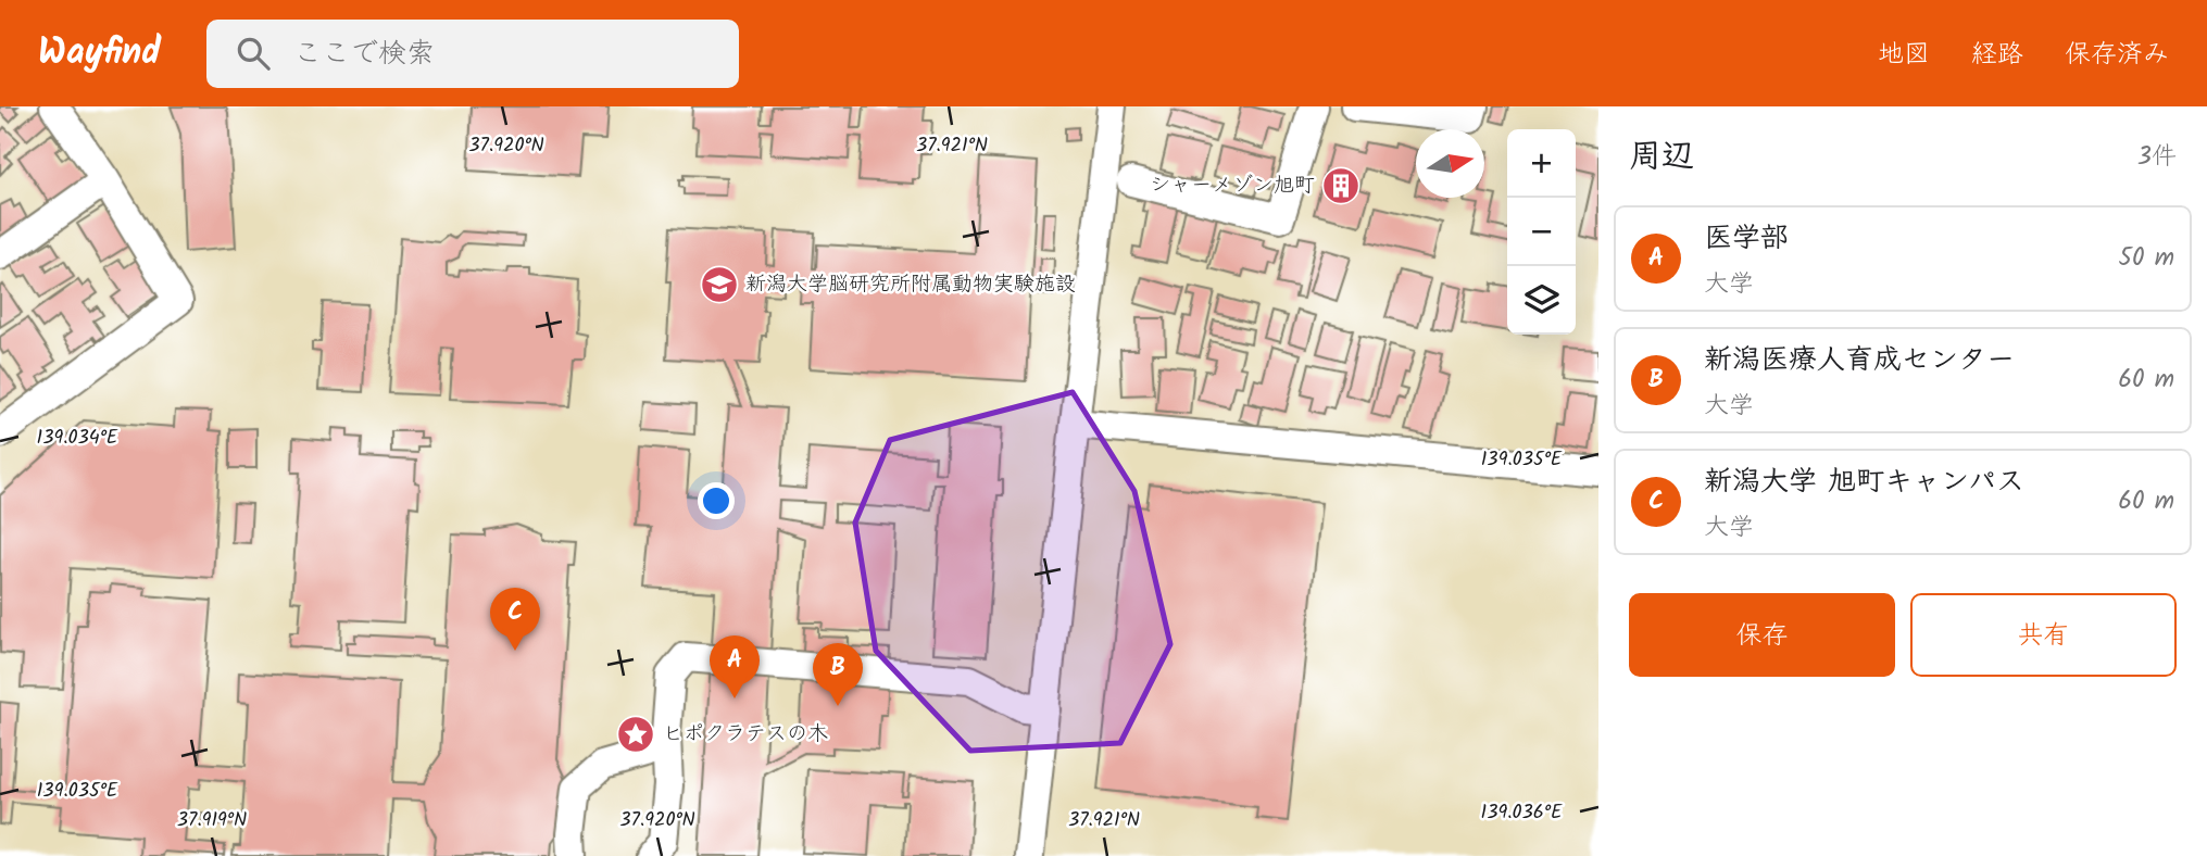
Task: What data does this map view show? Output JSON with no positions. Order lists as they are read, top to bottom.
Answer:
{
  "places": {
    "building": ["シャーメゾン旭町"],
    "school or university": ["新潟大学脳研究所附属動物実験施設"],
    "place": ["ヒポクラテスの木"]
  },
  "north": "right",
  "page": {
    "header": "Wayfind",
    "search": "ここで検索",
    "nav": ["地図", "経路", "保存済み"],
    "heading": ["周辺", "3件"],
    "map_buttons": ["+", "−"],
    "list": [
      {
        "mark": "A",
        "name": "医学部",
        "note": "大学",
        "value": "50 m"
      },
      {
        "mark": "B",
        "name": "新潟医療人育成センター",
        "note": "大学",
        "value": "60 m"
      },
      {
        "mark": "C",
        "name": "新潟大学 旭町キャンパス",
        "note": "大学",
        "value": "60 m"
      }
    ],
    "buttons": ["保存", "共有"],
    "pins": ["C", "A", "B"]
  },
  "coordinates": [
    "37.920°N",
    "37.921°N",
    "139.034°E",
    "139.035°E",
    "139.036°E",
    "37.919°N"
  ]
}
